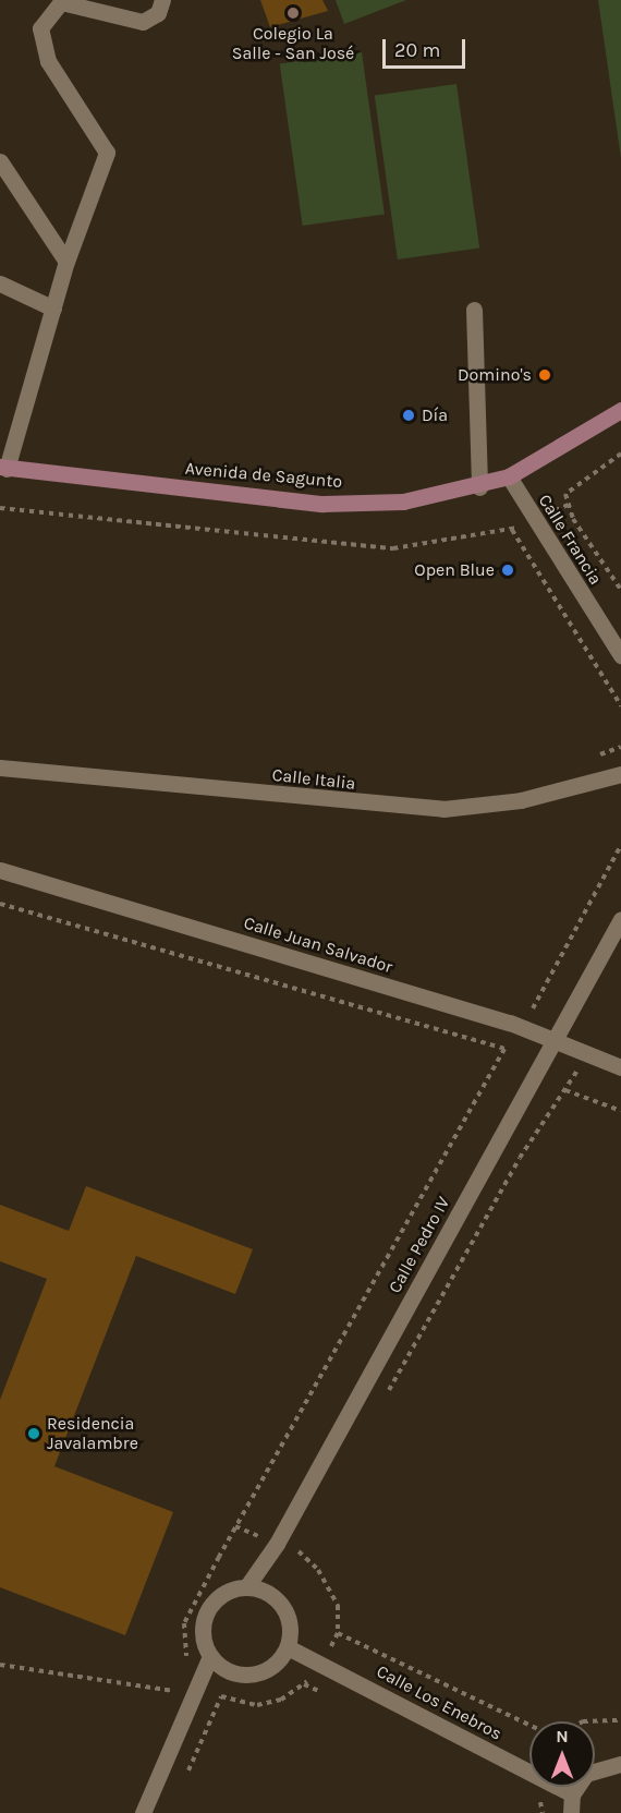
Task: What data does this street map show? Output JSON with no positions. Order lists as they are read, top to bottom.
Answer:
{
  "streets": {
    "main road": ["Avenida de Sagunto"],
    "street": [
      "Calle Francia",
      "Calle Italia",
      "Calle Juan Salvador",
      "Calle Pedro IV",
      "Calle Los Enebros"
    ]
  },
  "crossings": [
    ["Avenida de Sagunto", "Calle Francia"],
    ["Calle Juan Salvador", "Calle Pedro IV"],
    ["Calle Pedro IV", "Calle Los Enebros"]
  ],
  "places": [
    "Colegio La Salle - San José",
    "Domino's",
    "Día",
    "Open Blue",
    "Residencia Javalambre"
  ],
  "scale_bar": "20 m",
  "north": "top"
}
